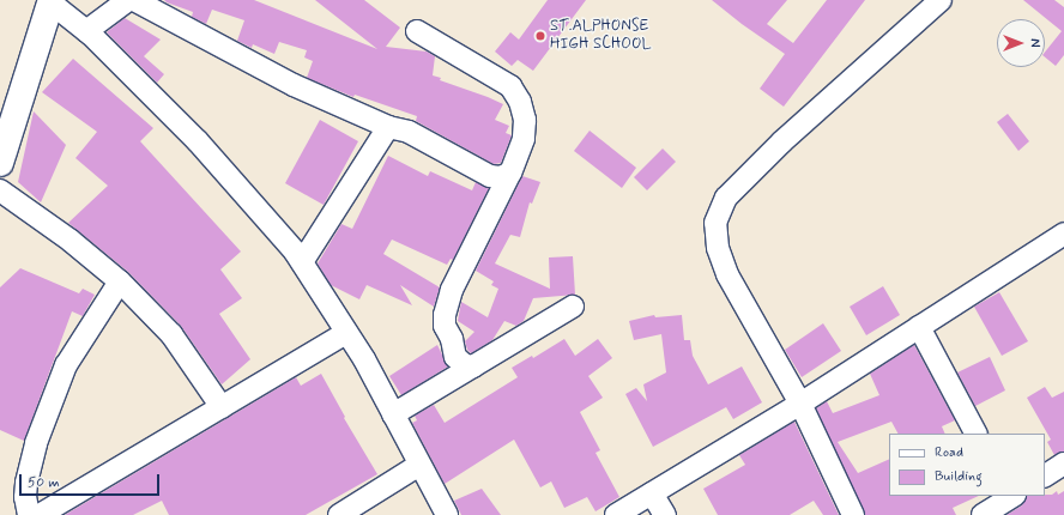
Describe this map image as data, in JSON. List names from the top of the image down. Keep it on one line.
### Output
{"places":["ST.ALPHONSE HIGH SCHOOL"],"legend":["Road","Building"],"scale_bar":"50 m","north":"right"}
